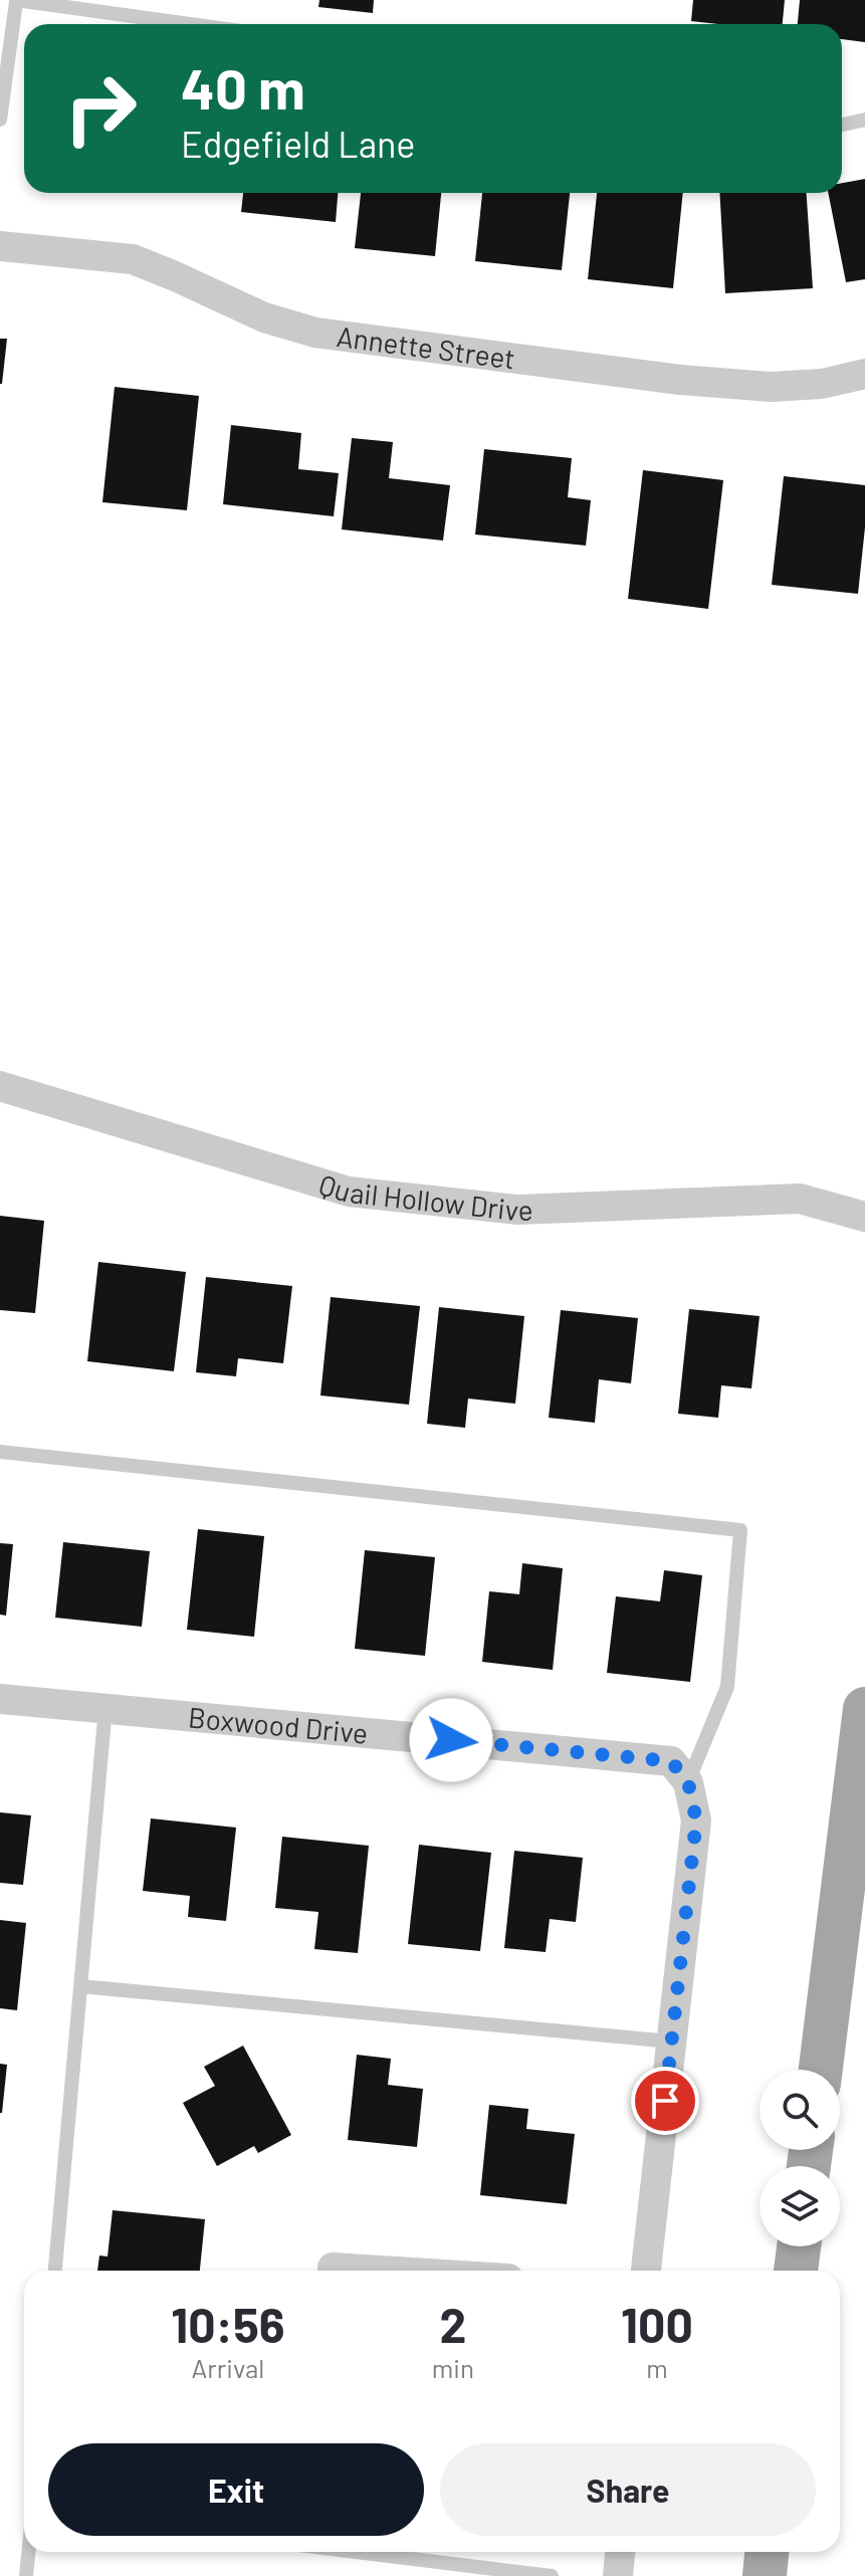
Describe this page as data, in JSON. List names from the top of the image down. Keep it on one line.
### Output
{"streets":{"street":["Annette Street","Quail Hollow Drive","Boxwood Drive"]},"page":{"turn":["40 m","Edgefield Lane"],"eta":["10:56","Arrival","2","min","100","m"],"buttons":["Exit","Share"]}}
